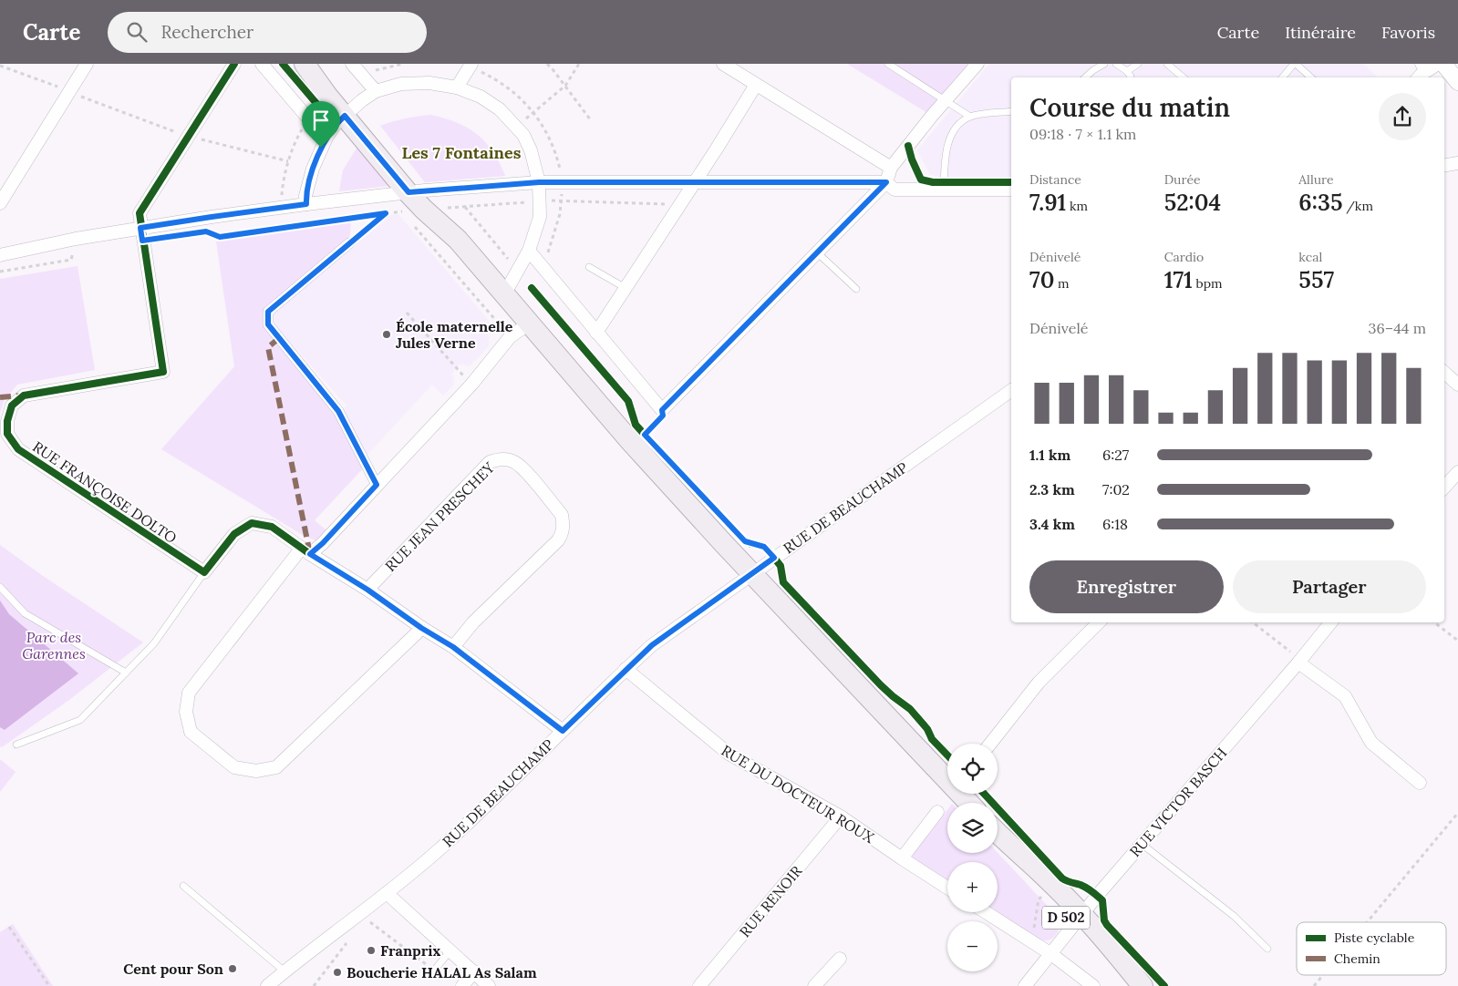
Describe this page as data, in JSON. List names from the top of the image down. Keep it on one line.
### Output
{"streets":{"main road":["D 502"],"street":["RUE FRANÇOISE DOLTO","RUE DE BEAUCHAMP","RUE JEAN PRESCHEY","RUE DU DOCTEUR ROUX","RUE VICTOR BASCH","RUE RENOIR"]},"crossings":[["RUE DE BEAUCHAMP","RUE DU DOCTEUR ROUX"],["RUE DU DOCTEUR ROUX","RUE RENOIR"],["RUE VICTOR BASCH","D 502"]],"districts":["Les 7 Fontaines"],"parks":["Parc des Garennes"],"places":["École maternelle Jules Verne","Franprix","Cent pour Son","Boucherie HALAL As Salam"],"legend":["Piste cyclable","Chemin"],"page":{"header":"Carte","search":"Rechercher","nav":["Carte","Itinéraire","Favoris"],"heading":["Course du matin","09:18 · 7 × 1.1 km"],"stats":[["Distance","7.91 km"],["Durée","52:04"],["Allure","6:35 /km"],["Dénivelé","70 m"],["Cardio","171 bpm"],["kcal","557"]],"chart":["Dénivelé","36–44 m"],"list":[{"name":"1.1 km","note":"6:27"},{"name":"2.3 km","note":"7:02"},{"name":"3.4 km","note":"6:18"}],"buttons":["Enregistrer","Partager"],"map_buttons":["+","−"]}}
